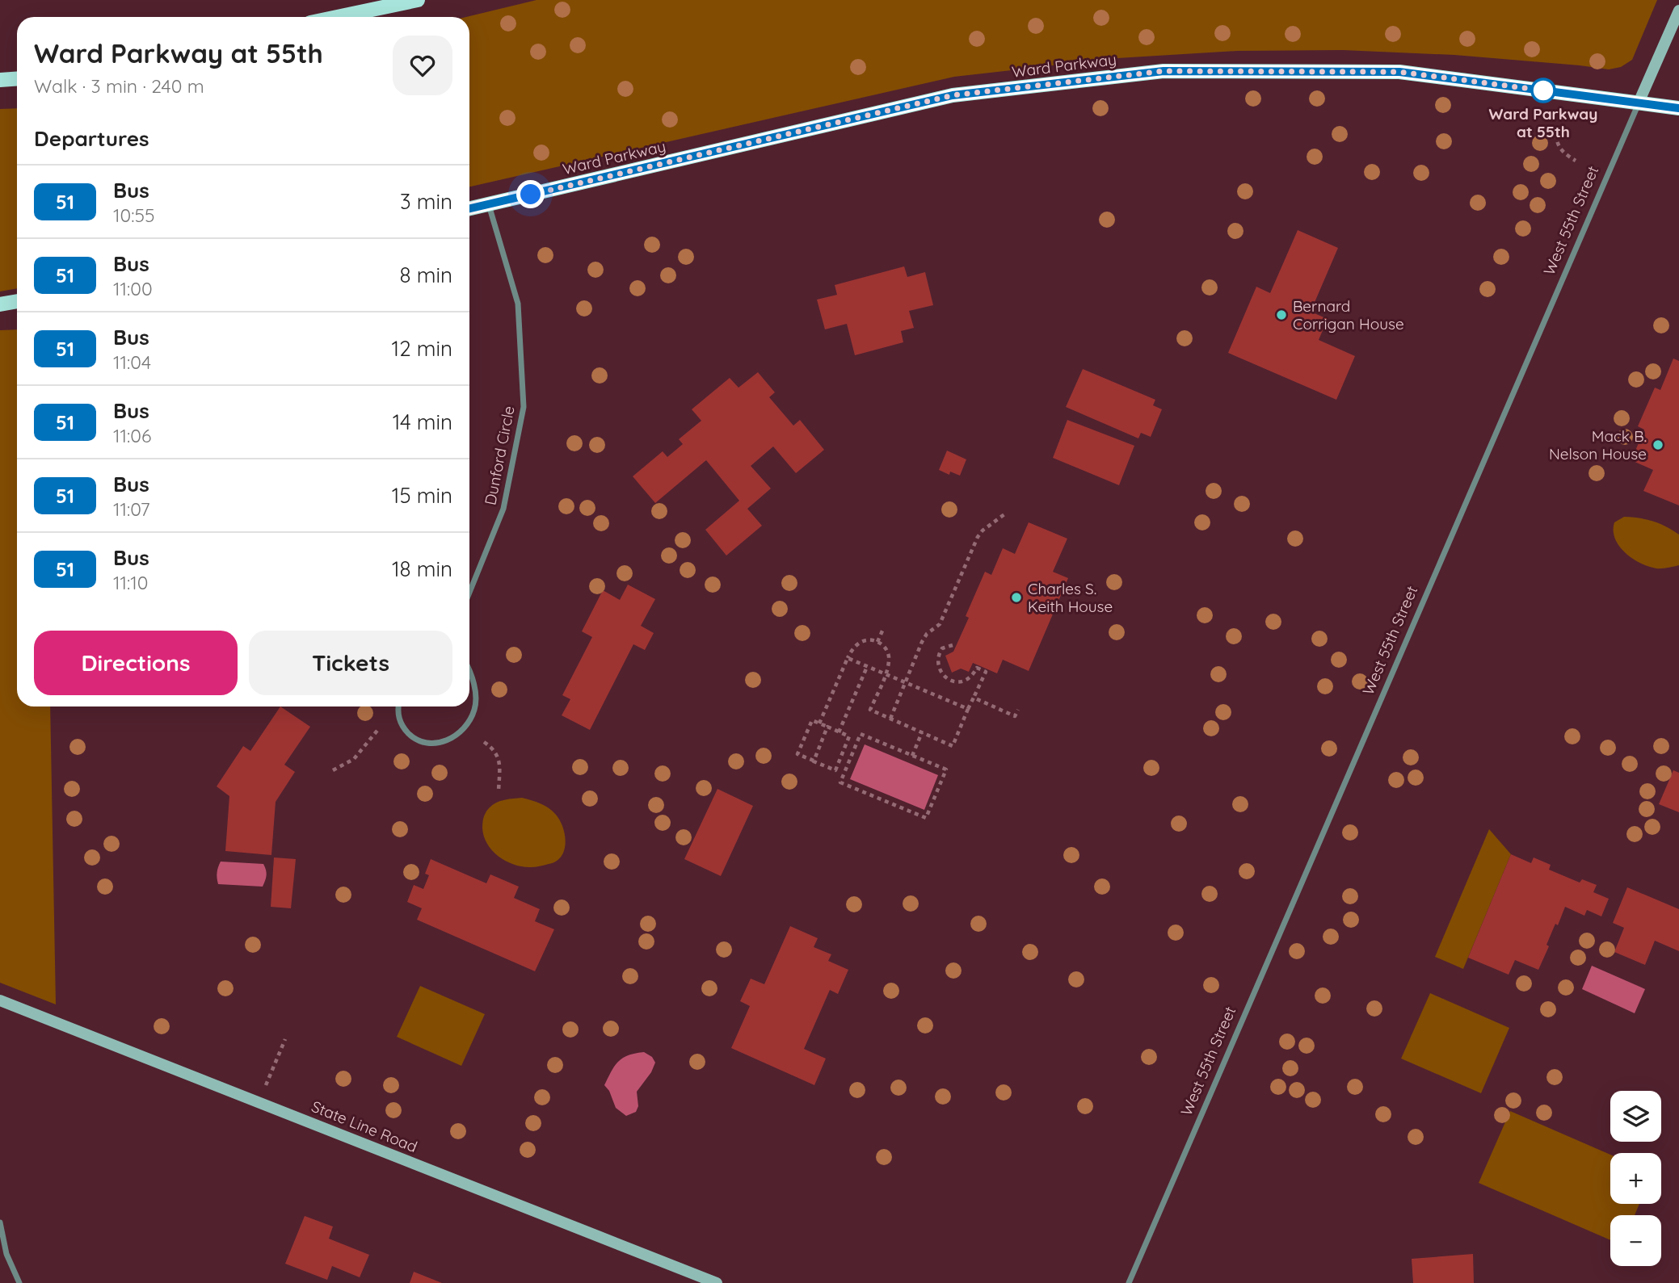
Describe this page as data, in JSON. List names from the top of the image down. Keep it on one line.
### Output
{"streets":{"main road":["Ward Parkway","West 55th Street","State Line Road"],"street":["Dunford Circle"]},"crossings":[["Ward Parkway","West 55th Street"],["Ward Parkway","Dunford Circle"]],"places":["Ward Parkway at 55th","Bernard Corrigan House","Mack B. Nelson House","Charles S. Keith House"],"lines":["bus line 51"],"page":{"heading":[["Ward Parkway at 55th","Walk · 3 min · 240 m"],"Departures"],"list":[{"mark":"51","name":"Bus","note":"10:55","value":"3 min"},{"mark":"51","name":"Bus","note":"11:00","value":"8 min"},{"mark":"51","name":"Bus","note":"11:04","value":"12 min"},{"mark":"51","name":"Bus","note":"11:06","value":"14 min"},{"mark":"51","name":"Bus","note":"11:07","value":"15 min"},{"mark":"51","name":"Bus","note":"11:10","value":"18 min"}],"buttons":["Directions","Tickets"],"map_buttons":["+","−"]}}
